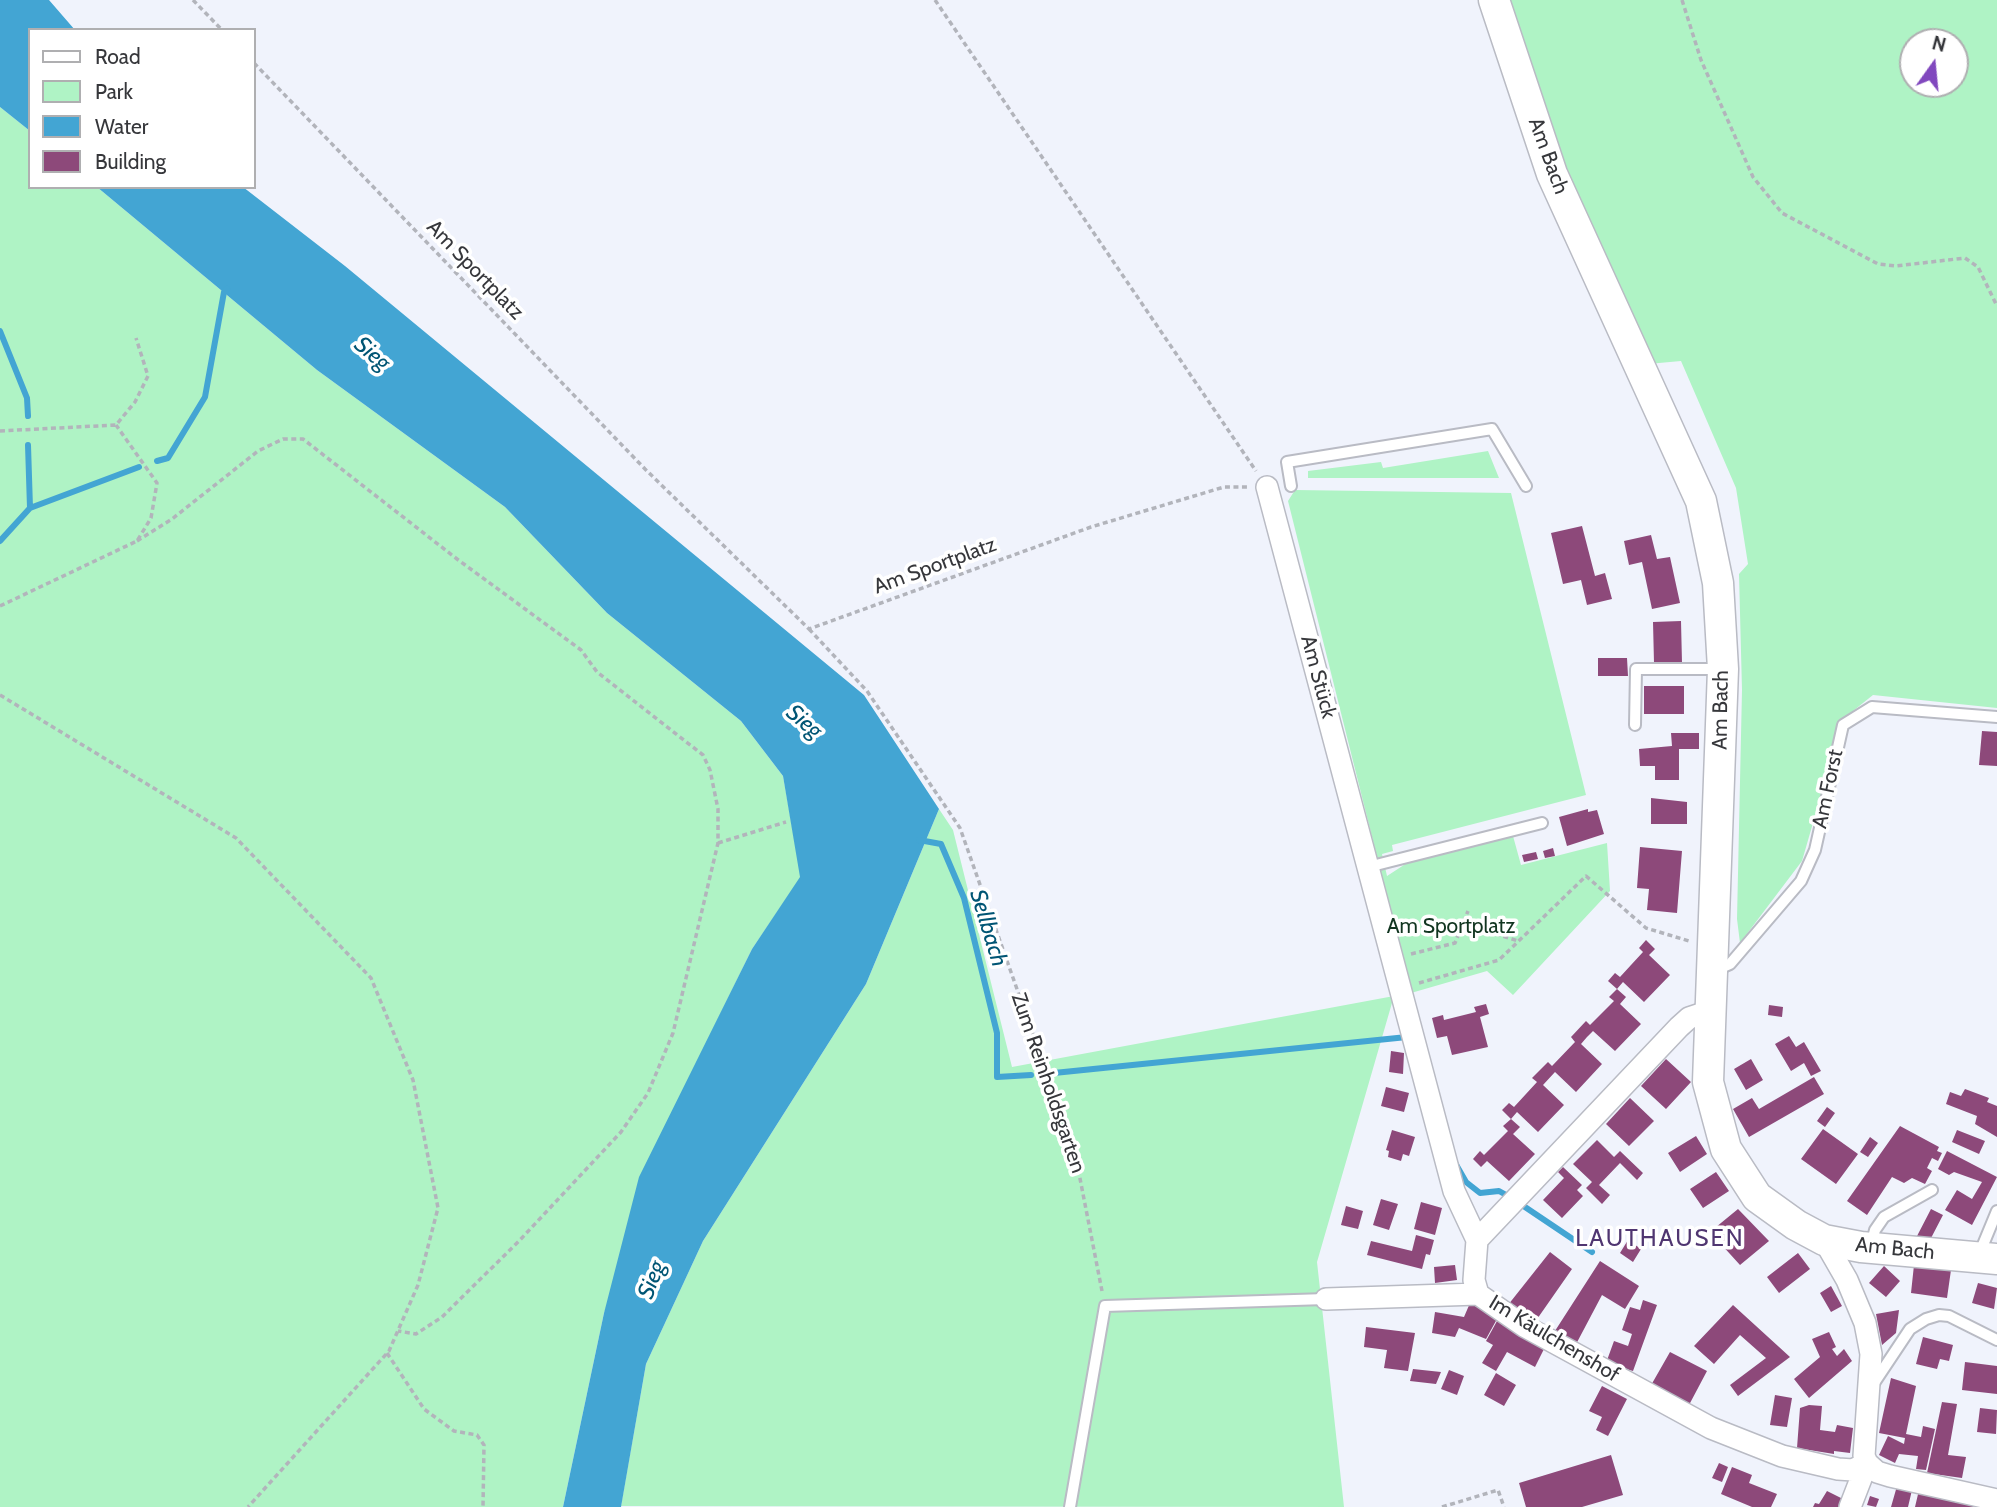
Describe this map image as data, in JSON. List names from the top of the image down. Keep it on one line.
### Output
{"streets":{"street":["Am Bach","Am Stück","Im Käulchenshof"],"lane":["Am Forst"],"path":["Am Sportplatz","Zum Reinholdsgarten"]},"crossings":[["Am Bach","Am Forst"],["Am Sportplatz","Am Stück"],["Am Sportplatz","Zum Reinholdsgarten"],["Am Stück","Im Käulchenshof"]],"districts":["LAUTHAUSEN"],"water":["Sieg","Sellbach"],"parks":["Am Sportplatz"],"legend":["Road","Park","Water","Building"],"north":"top"}
